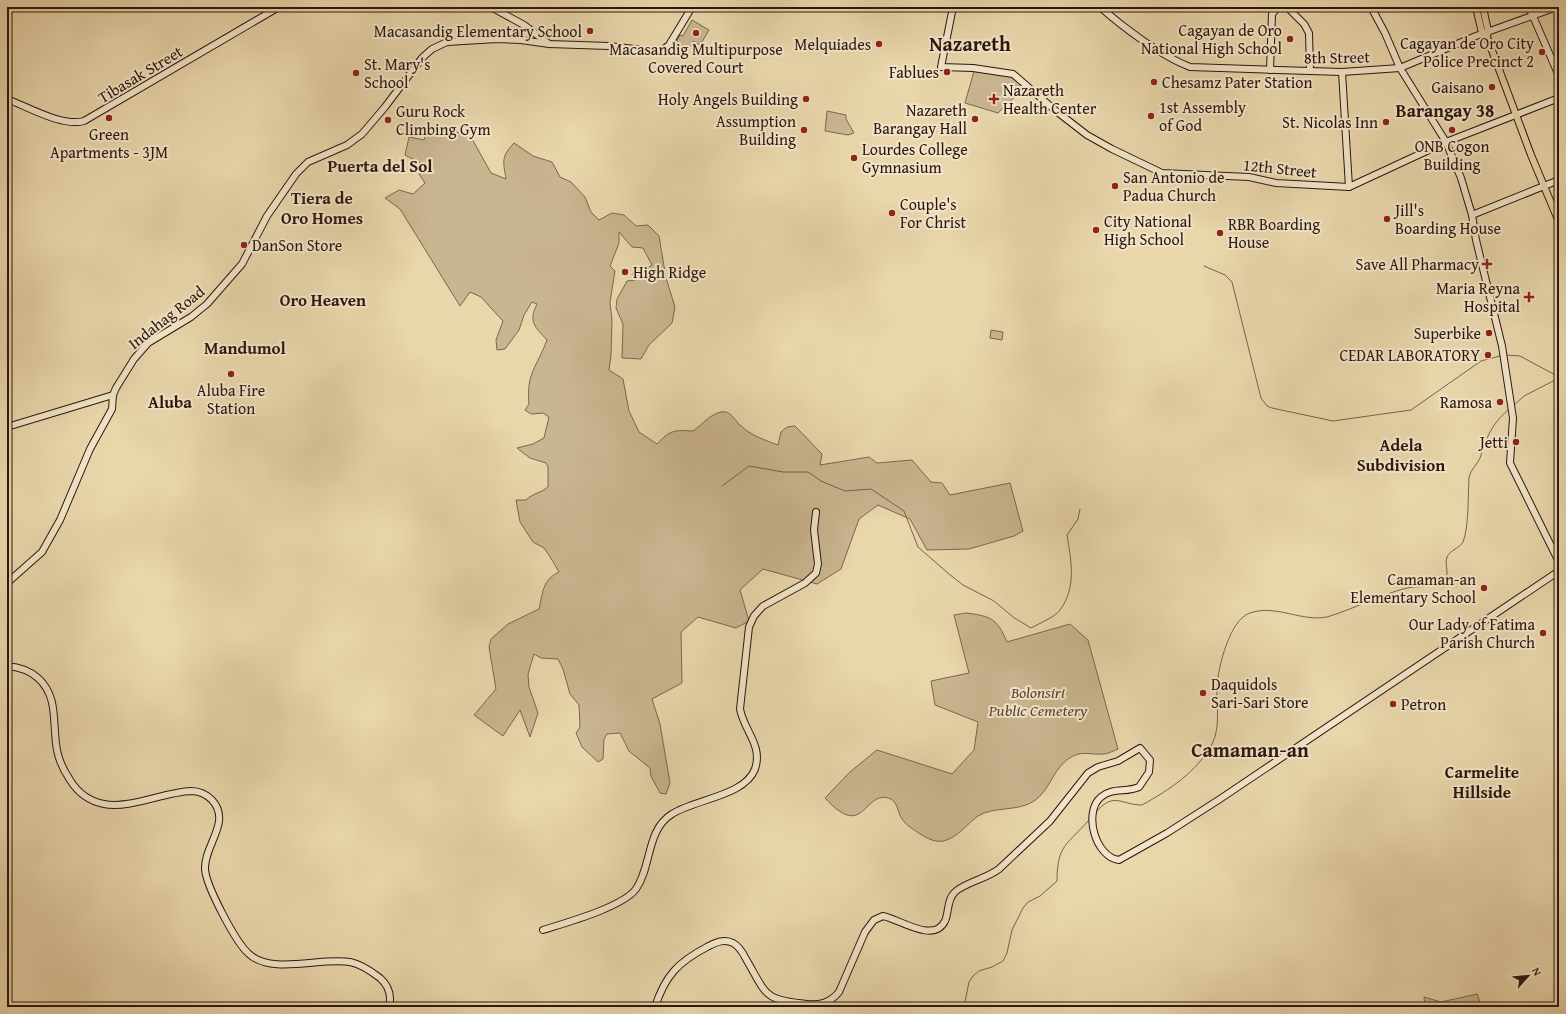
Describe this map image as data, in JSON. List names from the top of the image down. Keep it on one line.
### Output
{"streets":{"street":["8th Street","Tibasak Street","12th Street","Indahag Road"]},"districts":["Nazareth","Barangay 38","Puerta del Sol","Tiera de Oro Homes","Oro Heaven","Mandumol","Aluba","Adela Subdivision","Camaman-an","Carmelite Hillside"],"parks":["Bolonsiri Public Cemetery"],"places":{"other":["Macasandig Elementary School","Macasandig Multipurpose Covered Court","Cagayan de Oro National High School","Melquiades","Cagayan de Oro City Police Precinct 2","Fablues","St. Mary's School","Chesamz Pater Station","Gaisano","Holy Angels Building","1st Assembly of God","Green Apartments - 3JM","Nazareth Barangay Hall","Guru Rock Climbing Gym","St. Nicolas Inn","Assumption Building","ONB Cogon Building","Lourdes College Gymnasium","San Antonio de Padua Church","Couple's For Christ","Jill's Boarding House","City National High School","RBR Boarding House","DanSon Store","High Ridge","Superbike","CEDAR LABORATORY","Aluba Fire Station","Ramosa","Jetti","Camaman-an Elementary School","Our Lady of Fatima Parish Church","Daquidols Sari-Sari Store","Petron"],"health":["Nazareth Health Center","Save All Pharmacy","Maria Reyna Hospital"]},"north":"top right"}
